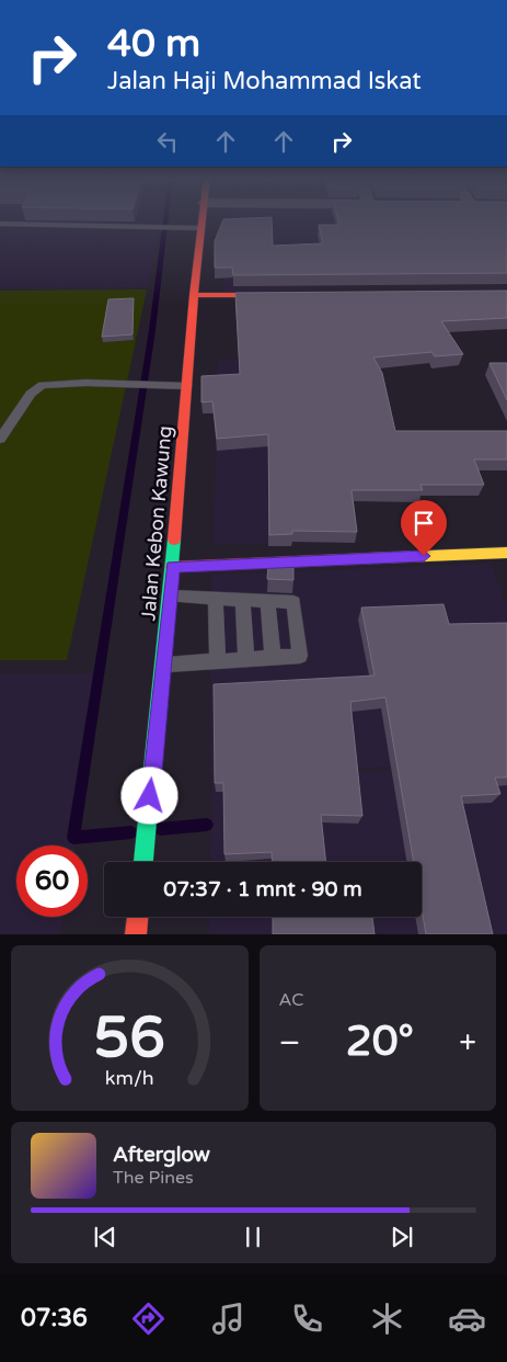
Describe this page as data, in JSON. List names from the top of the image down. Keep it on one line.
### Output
{"streets":{"main road":["Jalan Kebon Kawung"]},"page":{"turn":["40 m","Jalan Haji Mohammad Iskat"],"limit":"60","trip":"07:37 · 1 mnt · 90 m","tile":"AC","heat":["−","20°","+"],"song":["Afterglow","The Pines"],"tabs":"07:36","gauge":["56","km/h"]}}
